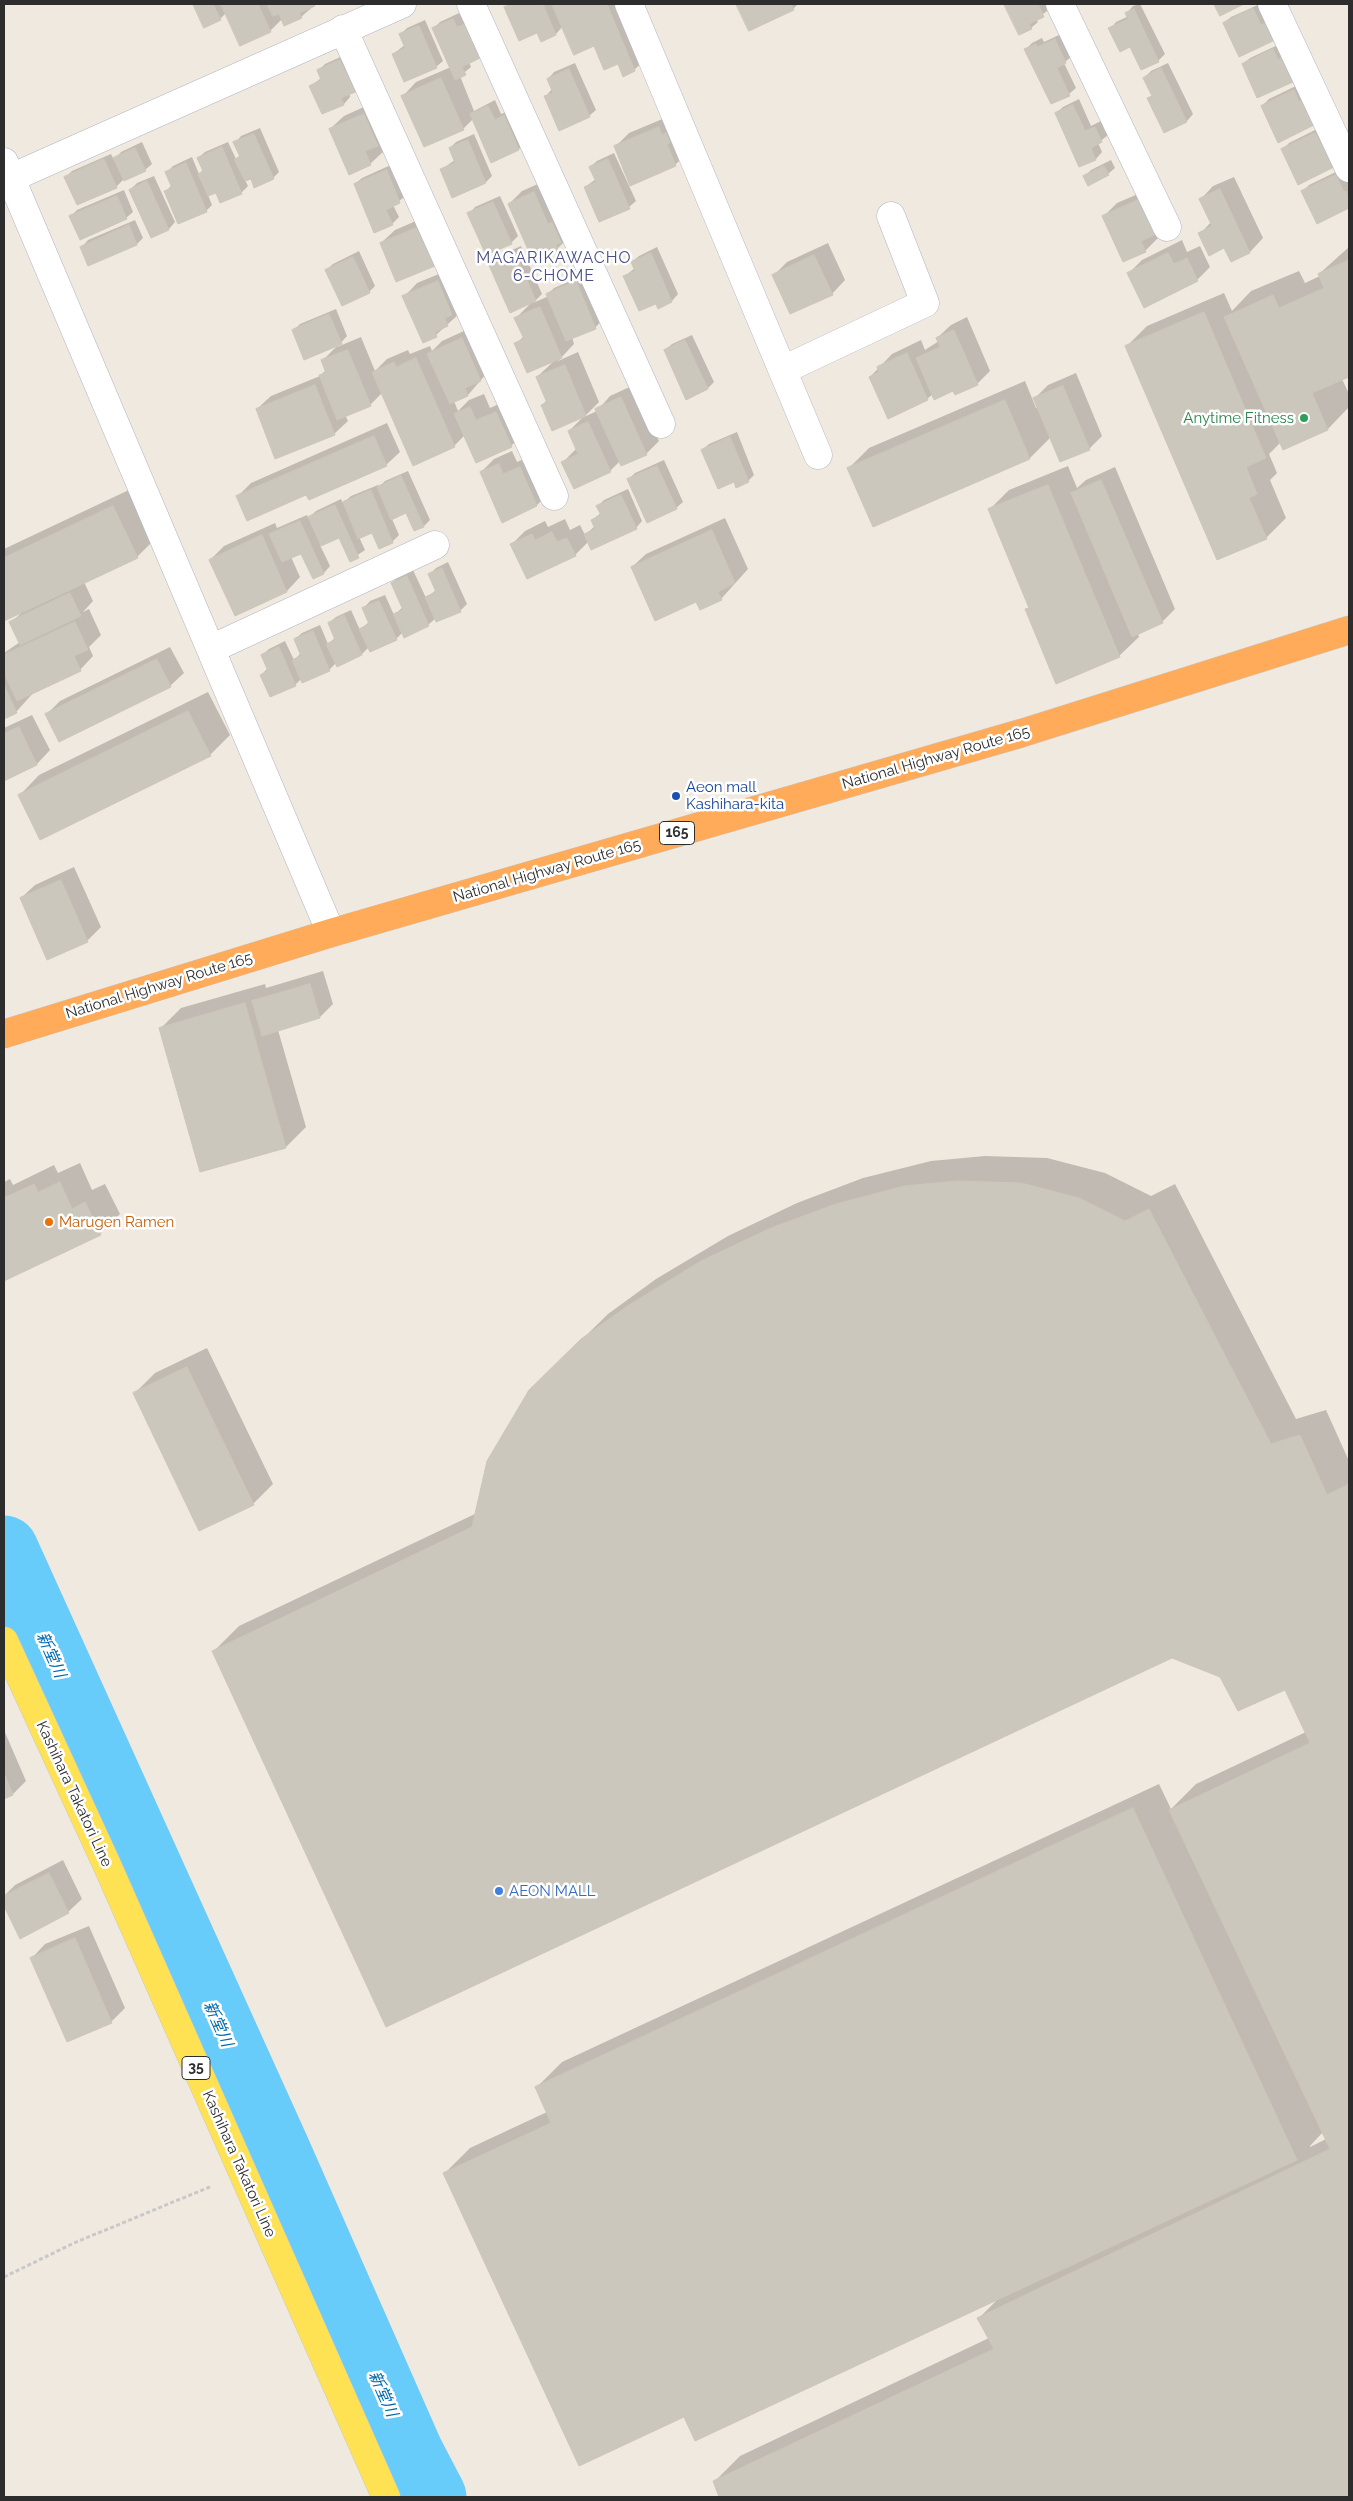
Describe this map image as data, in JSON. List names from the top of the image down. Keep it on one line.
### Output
{"streets":{"highway":["National Highway Route 165","165"],"main road":["Kashihara Takatori Line","35"]},"districts":["MAGARIKAWACHO 6-CHOME"],"water":["新堂川"],"places":["Anytime Fitness","Aeon mall Kashihara-kita","Marugen Ramen","AEON MALL"]}
